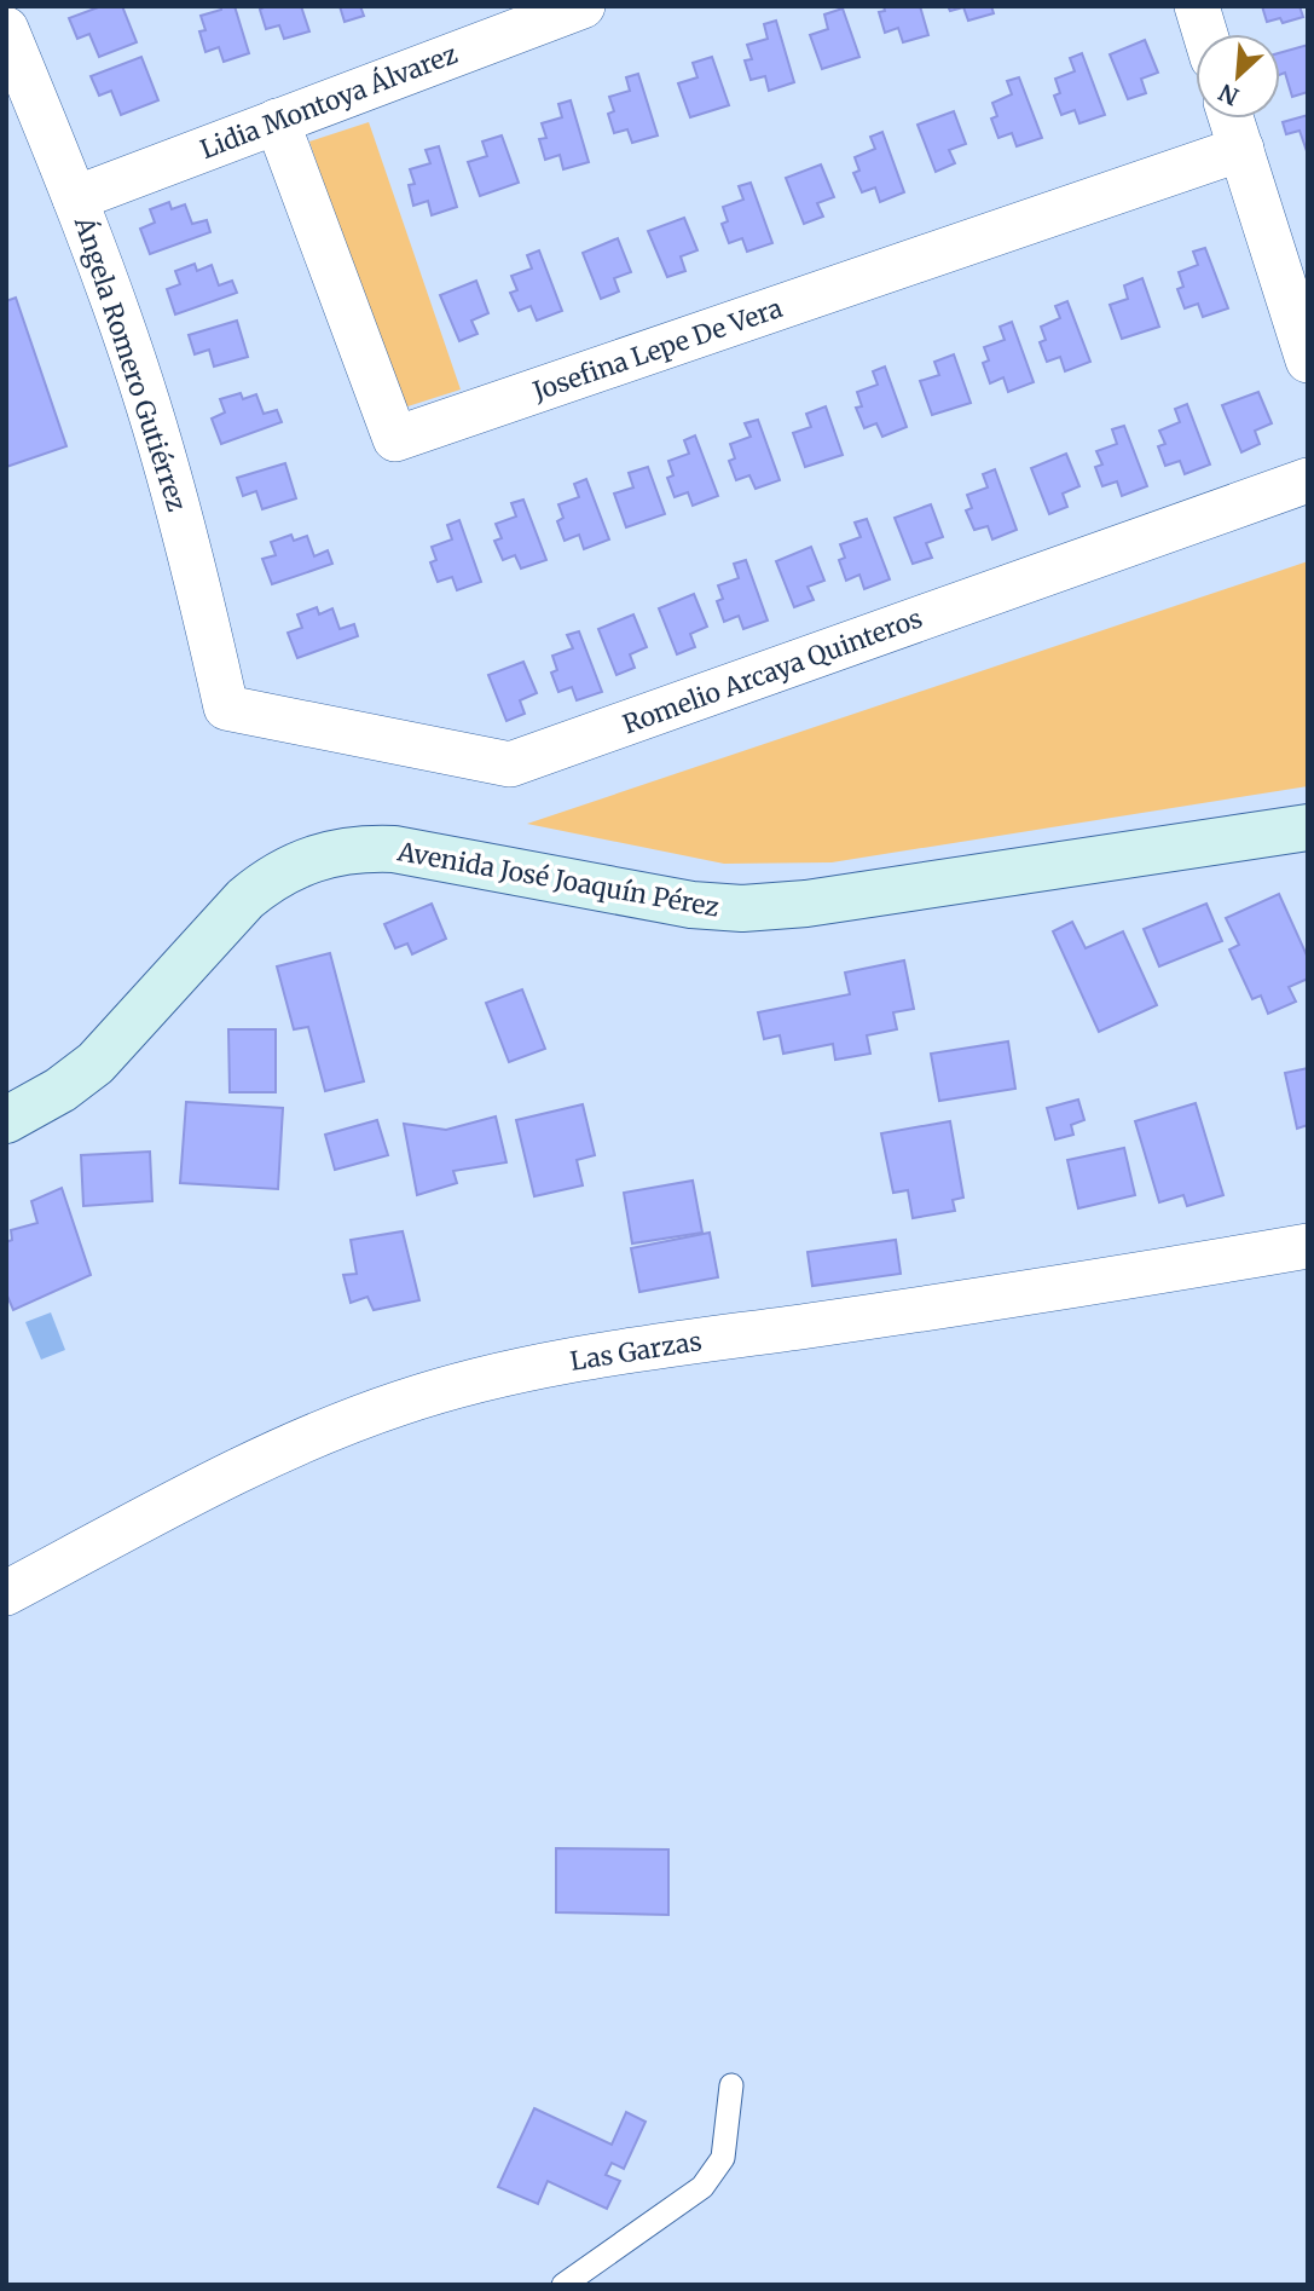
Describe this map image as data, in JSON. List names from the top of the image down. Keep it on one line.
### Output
{"streets":{"main road":["Avenida José Joaquín Pérez"],"street":["Lidia Montoya Álvarez","Josefina Lepe De Vera","Ángela Romero Gutiérrez","Romelio Arcaya Quinteros","Las Garzas"]},"crossings":[["Lidia Montoya Álvarez","Josefina Lepe De Vera"],["Lidia Montoya Álvarez","Ángela Romero Gutiérrez"],["Ángela Romero Gutiérrez","Romelio Arcaya Quinteros"]],"north":"bottom left"}
